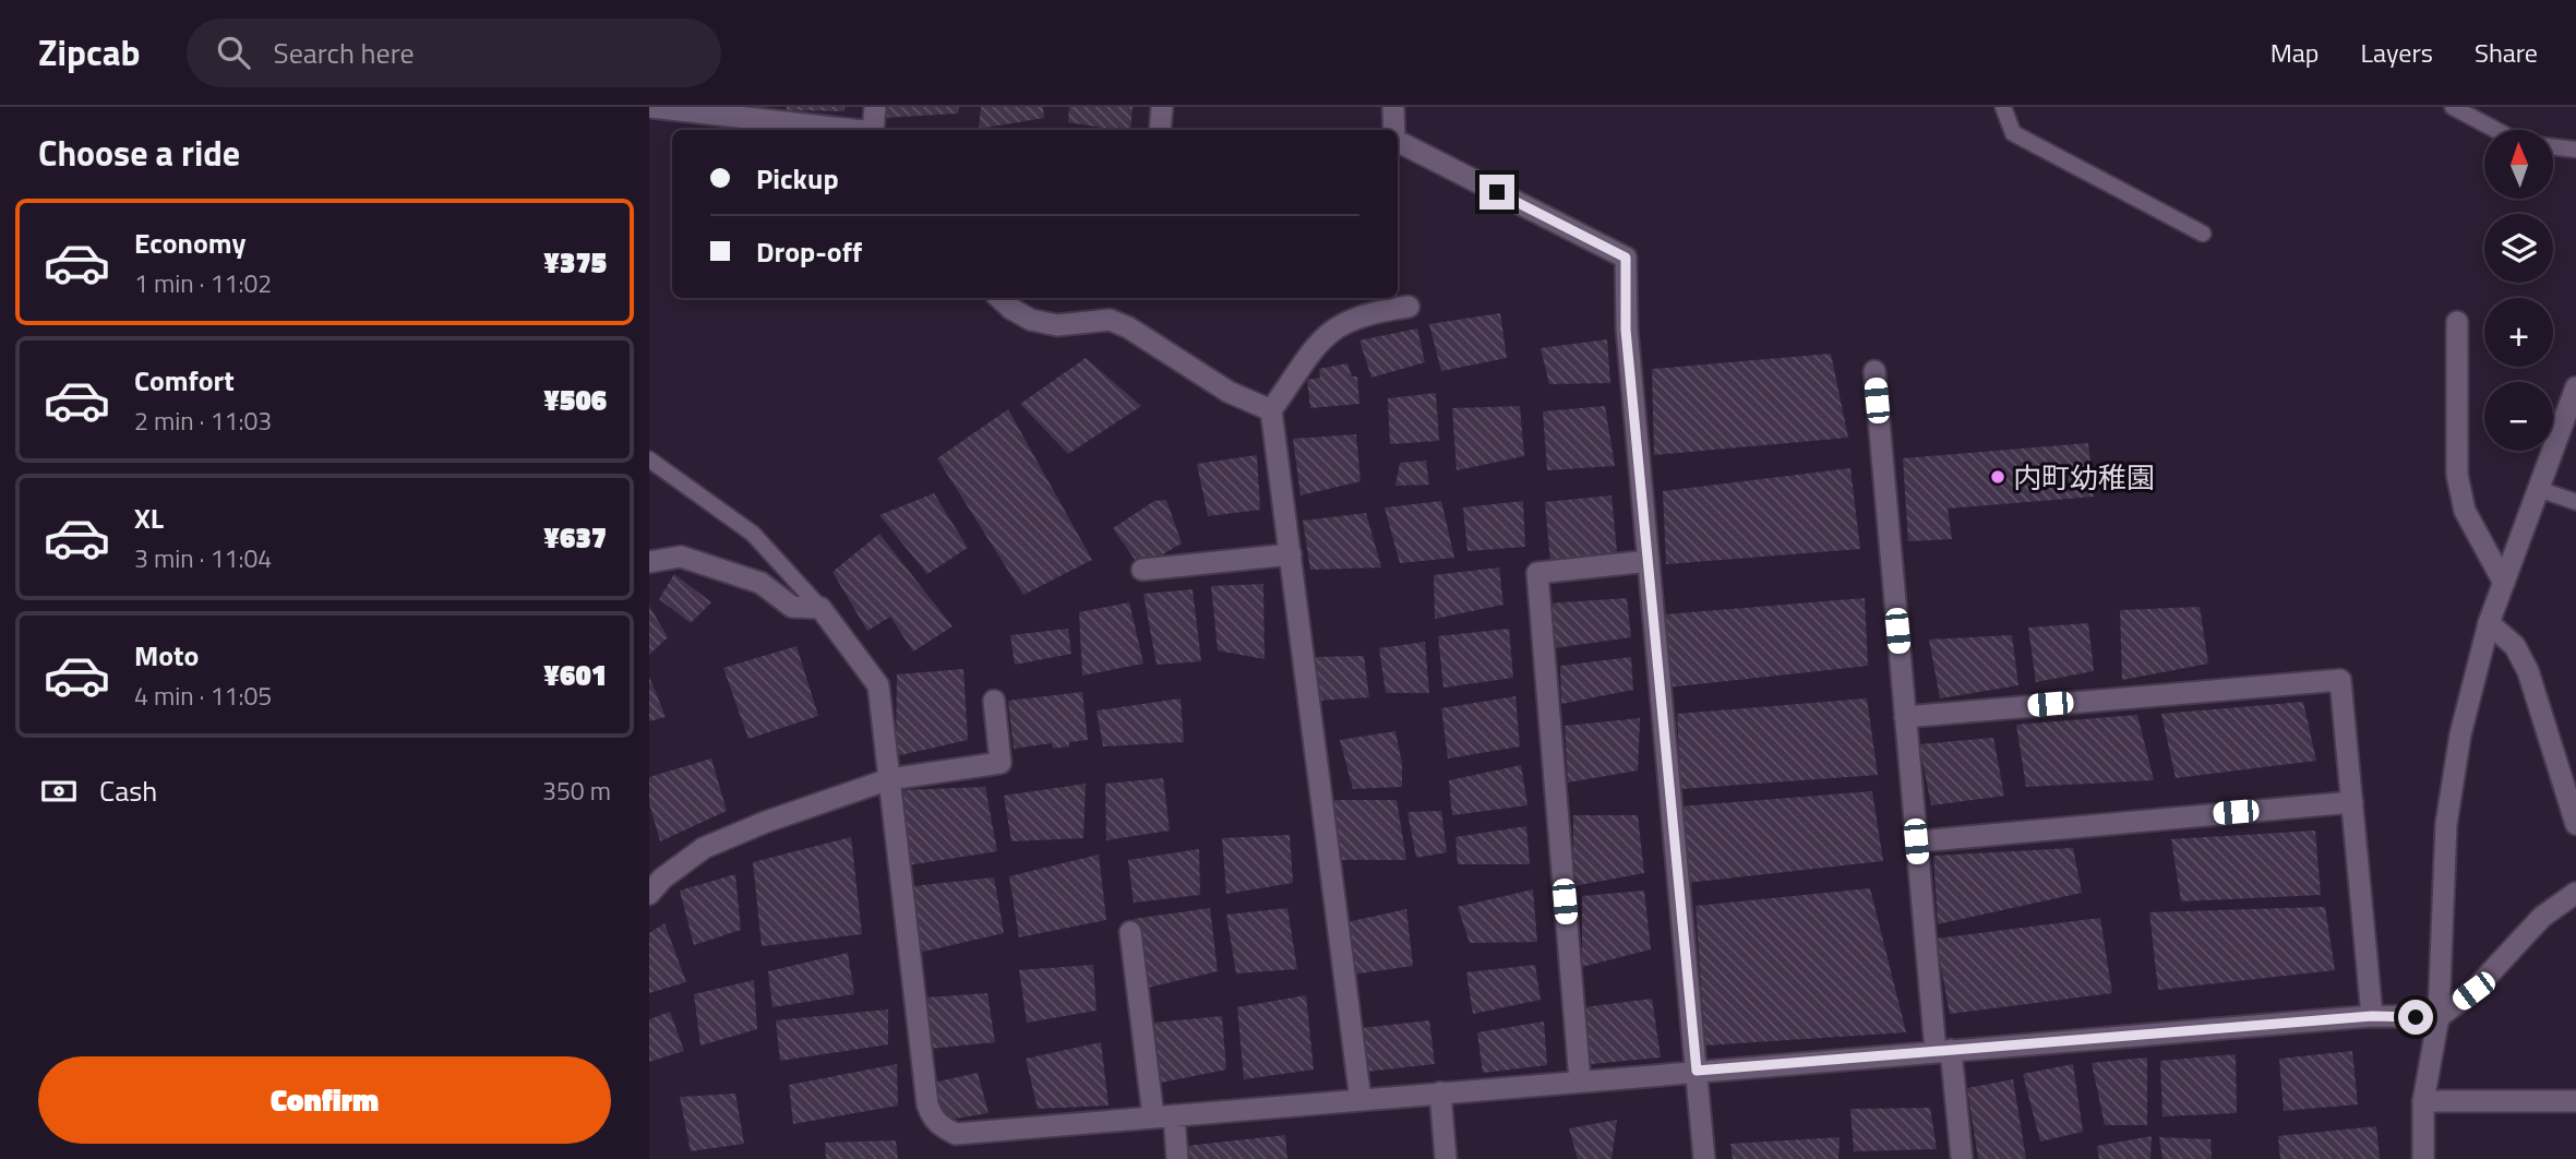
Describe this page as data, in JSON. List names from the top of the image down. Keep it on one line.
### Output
{"places":["内町幼稚園"],"north":"top","page":{"header":"Zipcab","search":"Search here","nav":["Map","Layers","Share"],"heading":"Choose a ride","map_buttons":["+","−"],"banner":["Pickup","Drop-off"],"list":[{"name":"Economy","note":"1 min · 11:02","value":"¥375"},{"name":"Comfort","note":"2 min · 11:03","value":"¥506"},{"name":"XL","note":"3 min · 11:04","value":"¥637"},{"name":"Moto","note":"4 min · 11:05","value":"¥601"}],"pay":["Cash","350 m"],"buttons":"Confirm"}}
